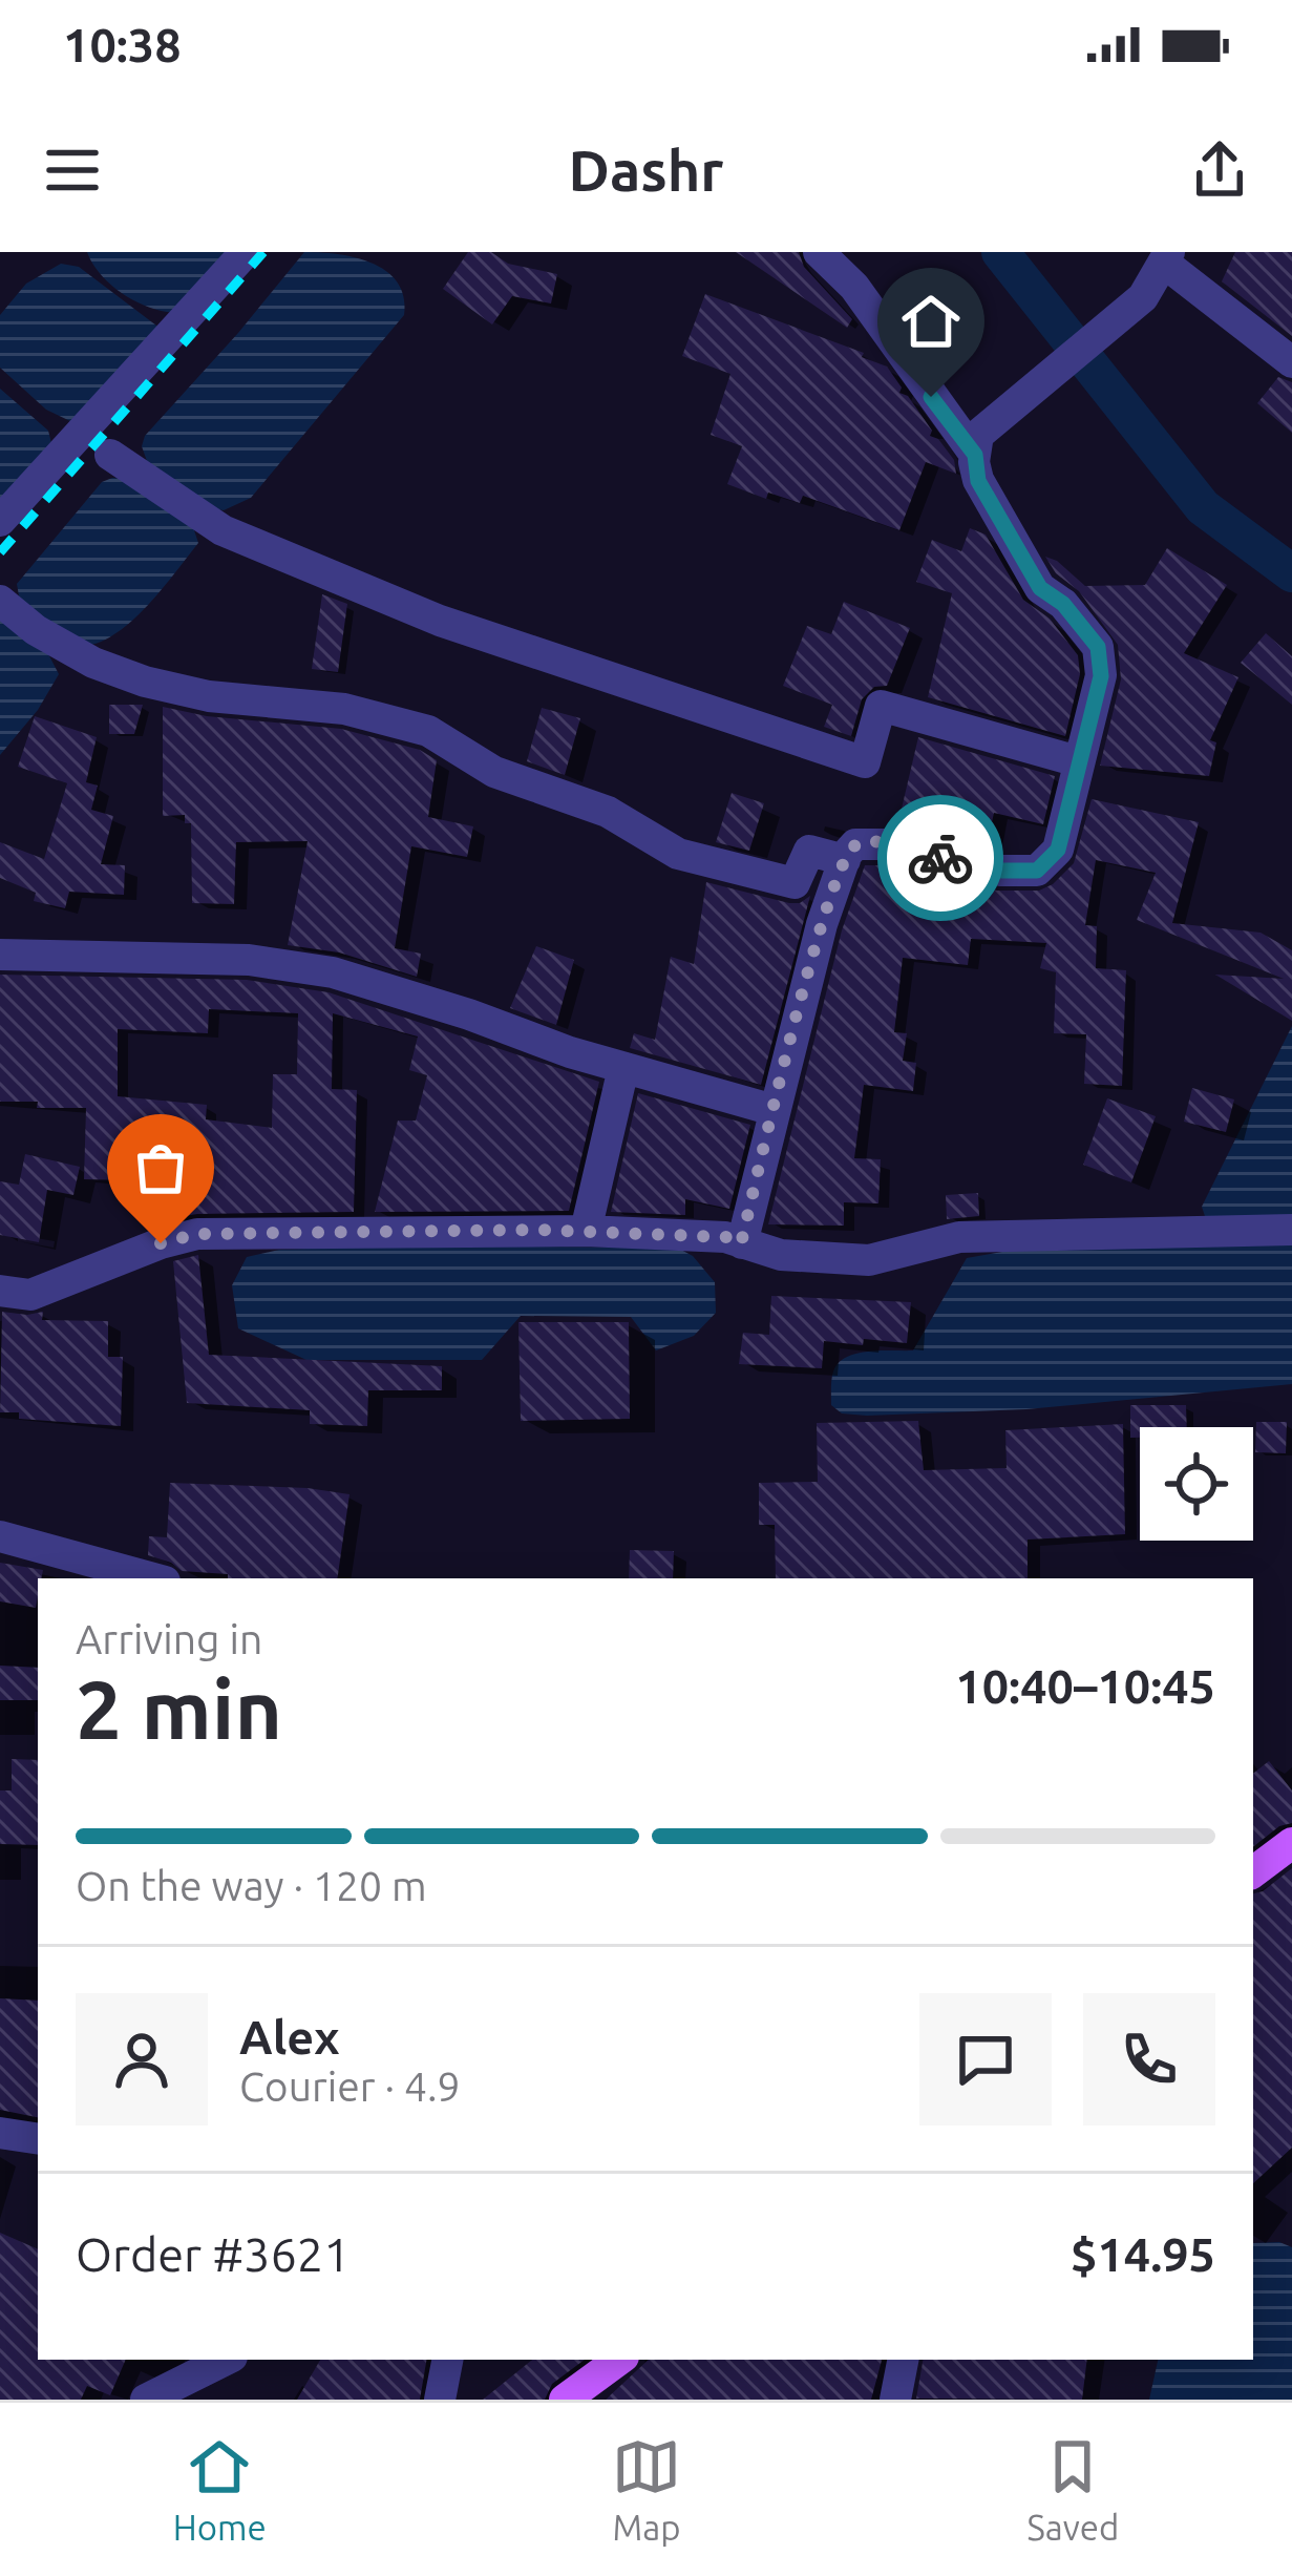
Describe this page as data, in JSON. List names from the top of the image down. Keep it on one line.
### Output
{"page":{"status":"10:38","header":"Dashr","heading":["2 min","Arriving in","10:40–10:45"],"panel":["Alex","Courier · 4.9","Order #3621","$14.95"],"bar":"On the way · 120 m","tabs":["Home","Map","Saved"]}}
